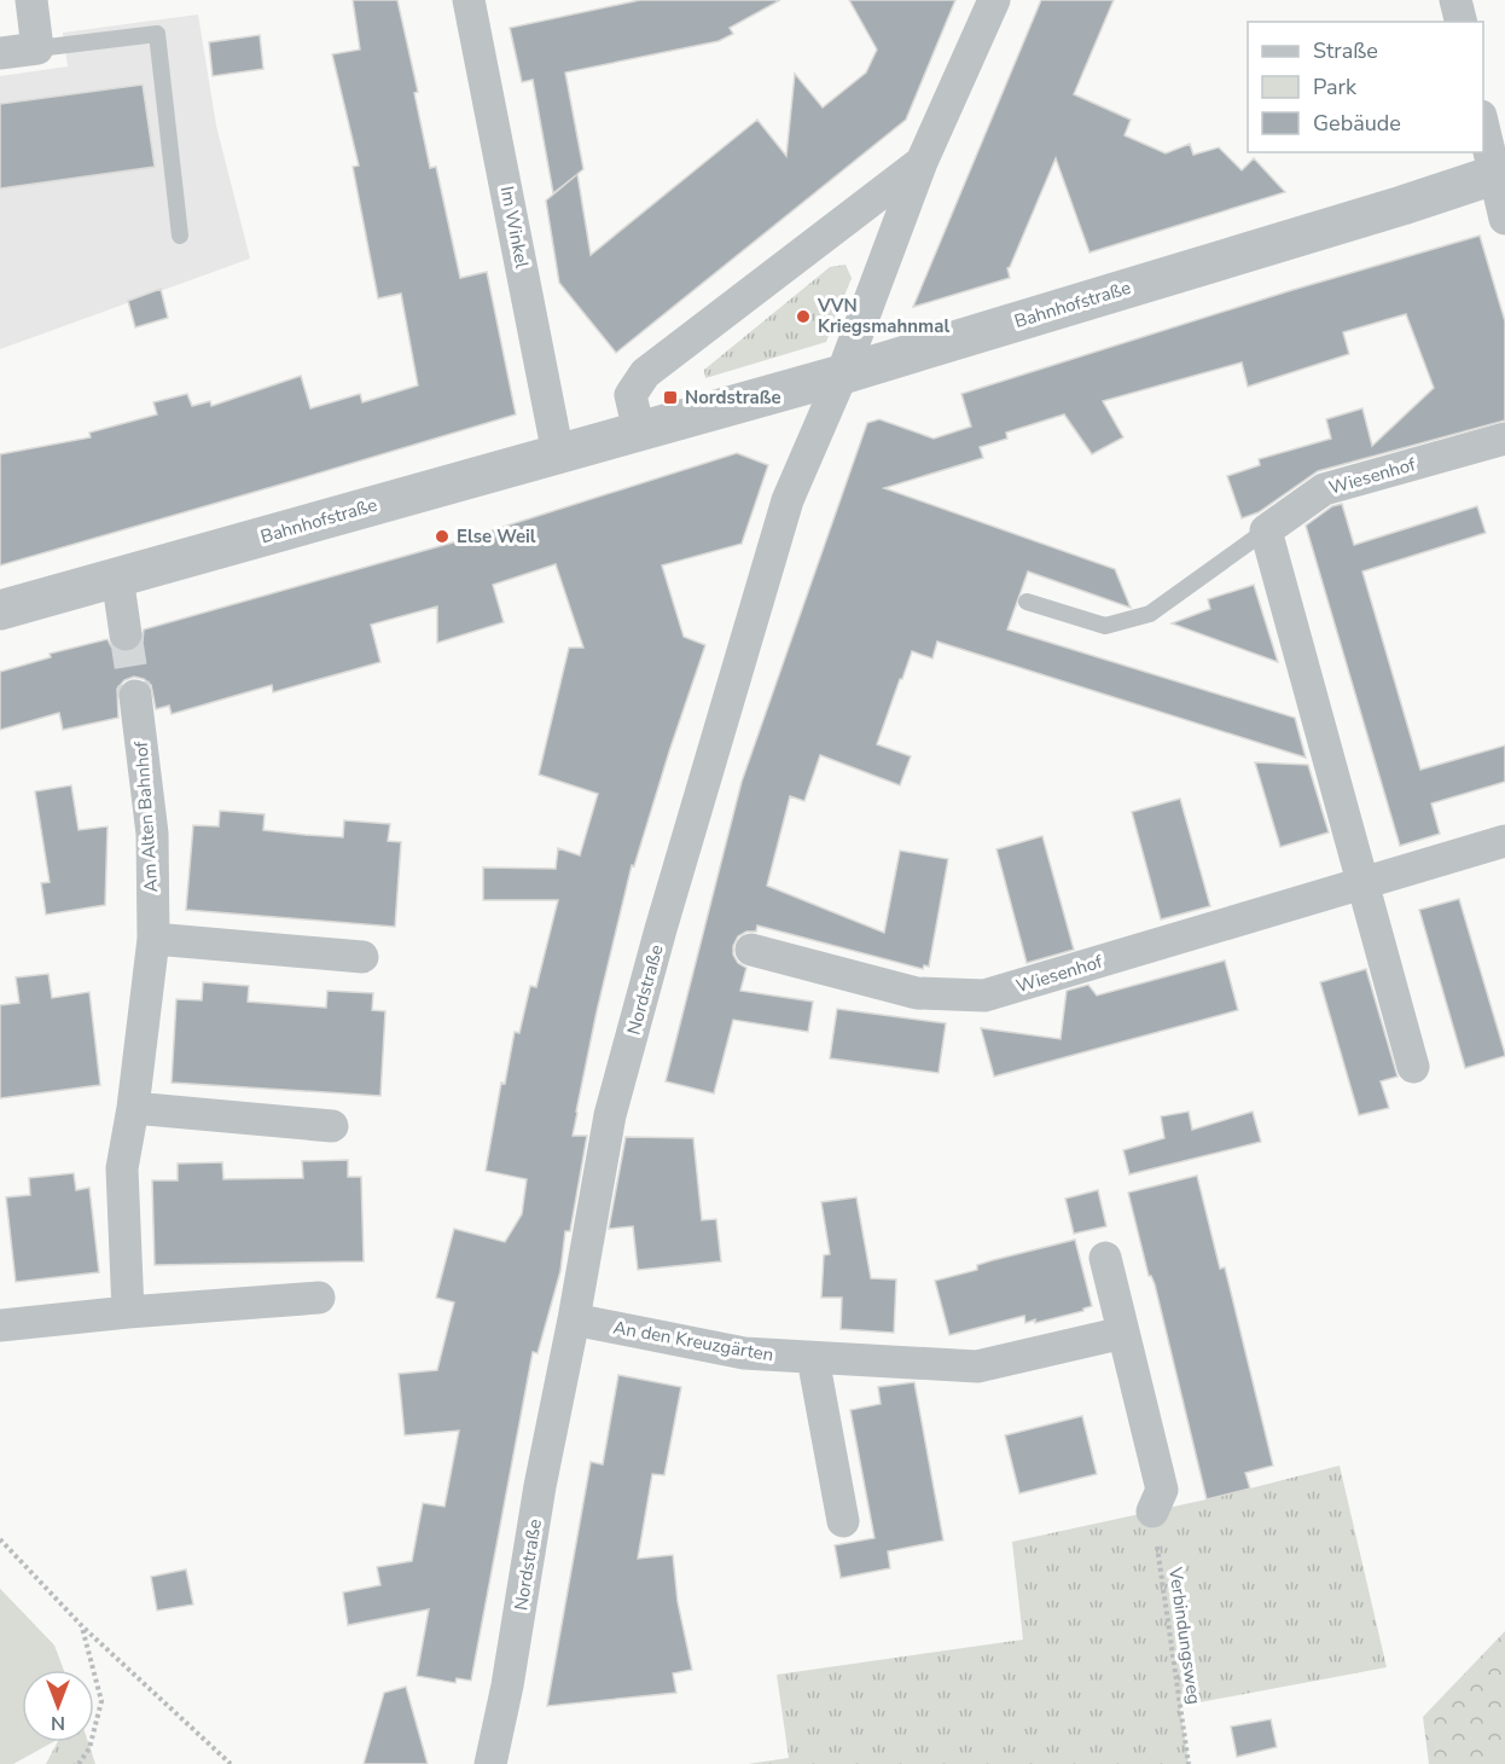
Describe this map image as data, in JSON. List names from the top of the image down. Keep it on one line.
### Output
{"streets":{"street":["Im Winkel","Bahnhofstraße","Wiesenhof","Am Alten Bahnhof","Nordstraße","An den Kreuzgärten"],"path":["Verbindungsweg"]},"crossings":[["Im Winkel","Bahnhofstraße"],["Bahnhofstraße","Nordstraße"],["Nordstraße","An den Kreuzgärten"]],"places":{"other":["VVN Kriegsmahnmal","Else Weil"],"transit":["Nordstraße"]},"legend":["Straße","Park","Gebäude"],"north":"bottom"}
